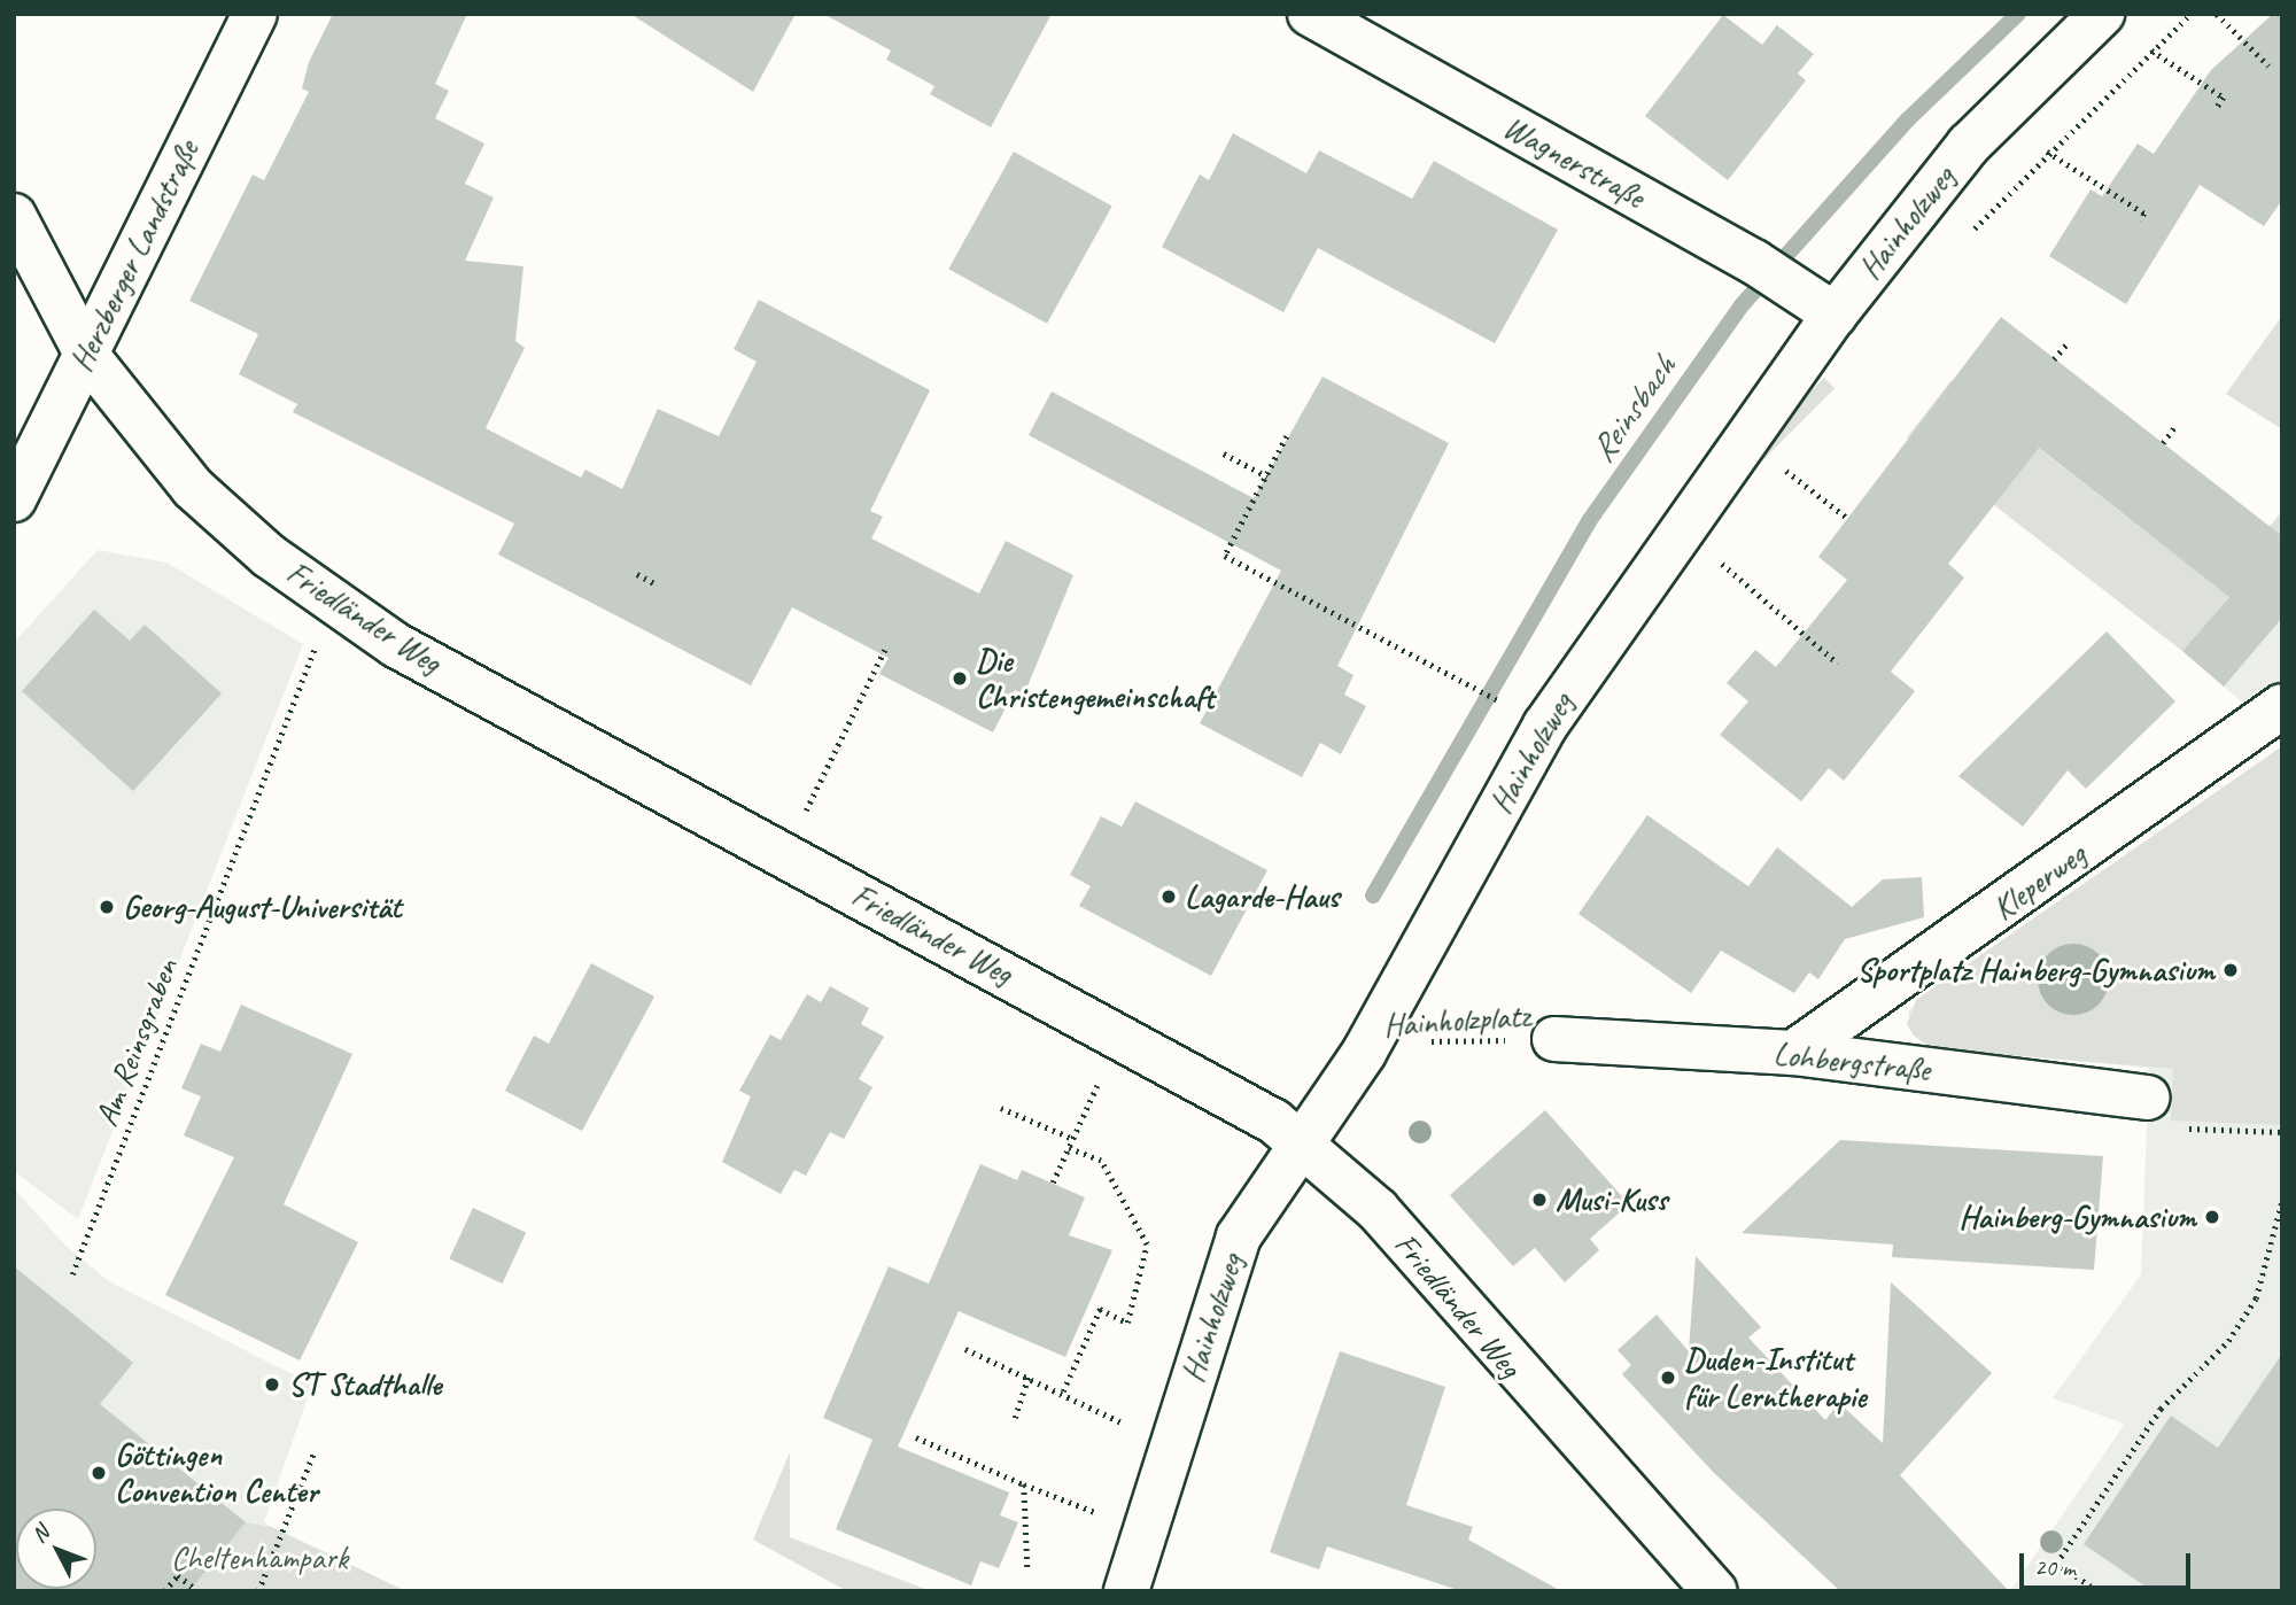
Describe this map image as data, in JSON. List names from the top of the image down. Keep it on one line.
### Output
{"streets":{"street":["Wagnerstraße","Hainholzweg","Herzberger Landstraße","Friedländer Weg","Kleperweg","Lohbergstraße"],"path":["Hainholzplatz","Am Reinsgraben"]},"crossings":[["Wagnerstraße","Hainholzweg"],["Hainholzweg","Friedländer Weg"],["Hainholzweg","Hainholzplatz"],["Herzberger Landstraße","Friedländer Weg"],["Friedländer Weg","Am Reinsgraben"],["Kleperweg","Lohbergstraße"],["Hainholzplatz","Lohbergstraße"]],"water":["Reinsbach"],"parks":["Cheltenhampark"],"places":["Die Christengemeinschaft","Lagarde-Haus","Georg-August-Universität","Sportplatz Hainberg-Gymnasium","Musi-Kuss","Hainberg-Gymnasium","Duden-Institut für Lerntherapie","ST Stadthalle","Göttingen Convention Center"],"scale_bar":"20 m","north":"top left"}
